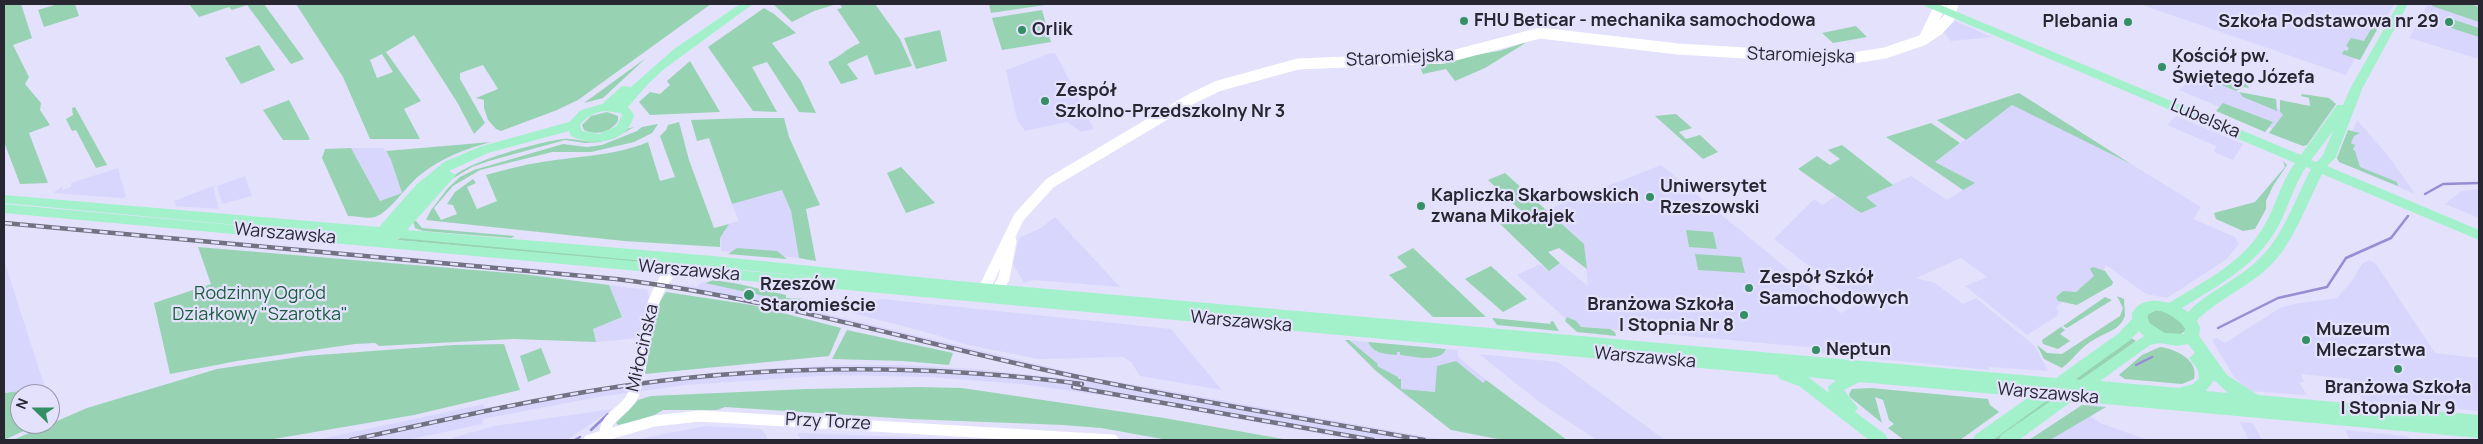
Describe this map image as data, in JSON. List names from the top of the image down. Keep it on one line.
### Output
{"streets":{"main road":["Lubelska","Warszawska"],"street":["Staromiejska","Miłocińska","Przy Torze"]},"crossings":[["Staromiejska","Lubelska"],["Staromiejska","Warszawska"],["Warszawska","Miłocińska"],["Miłocińska","Przy Torze"]],"parks":["Rodzinny Ogród Działkowy \"Szarotka\""],"places":["FHU Beticar - mechanika samochodowa","Plebania","Szkoła Podstawowa nr 29","Orlik","Kościół pw. Świętego Józefa","Zespół Szkolno-Przedszkolny Nr 3","Uniwersytet Rzeszowski","Kapliczka Skarbowskich zwana Mikołajek","Zespół Szkół Samochodowych","Rzeszów Staromieście","Branżowa Szkoła I Stopnia Nr 8","Muzeum Mleczarstwa","Neptun","Branżowa Szkoła I Stopnia Nr 9"],"north":"left"}
